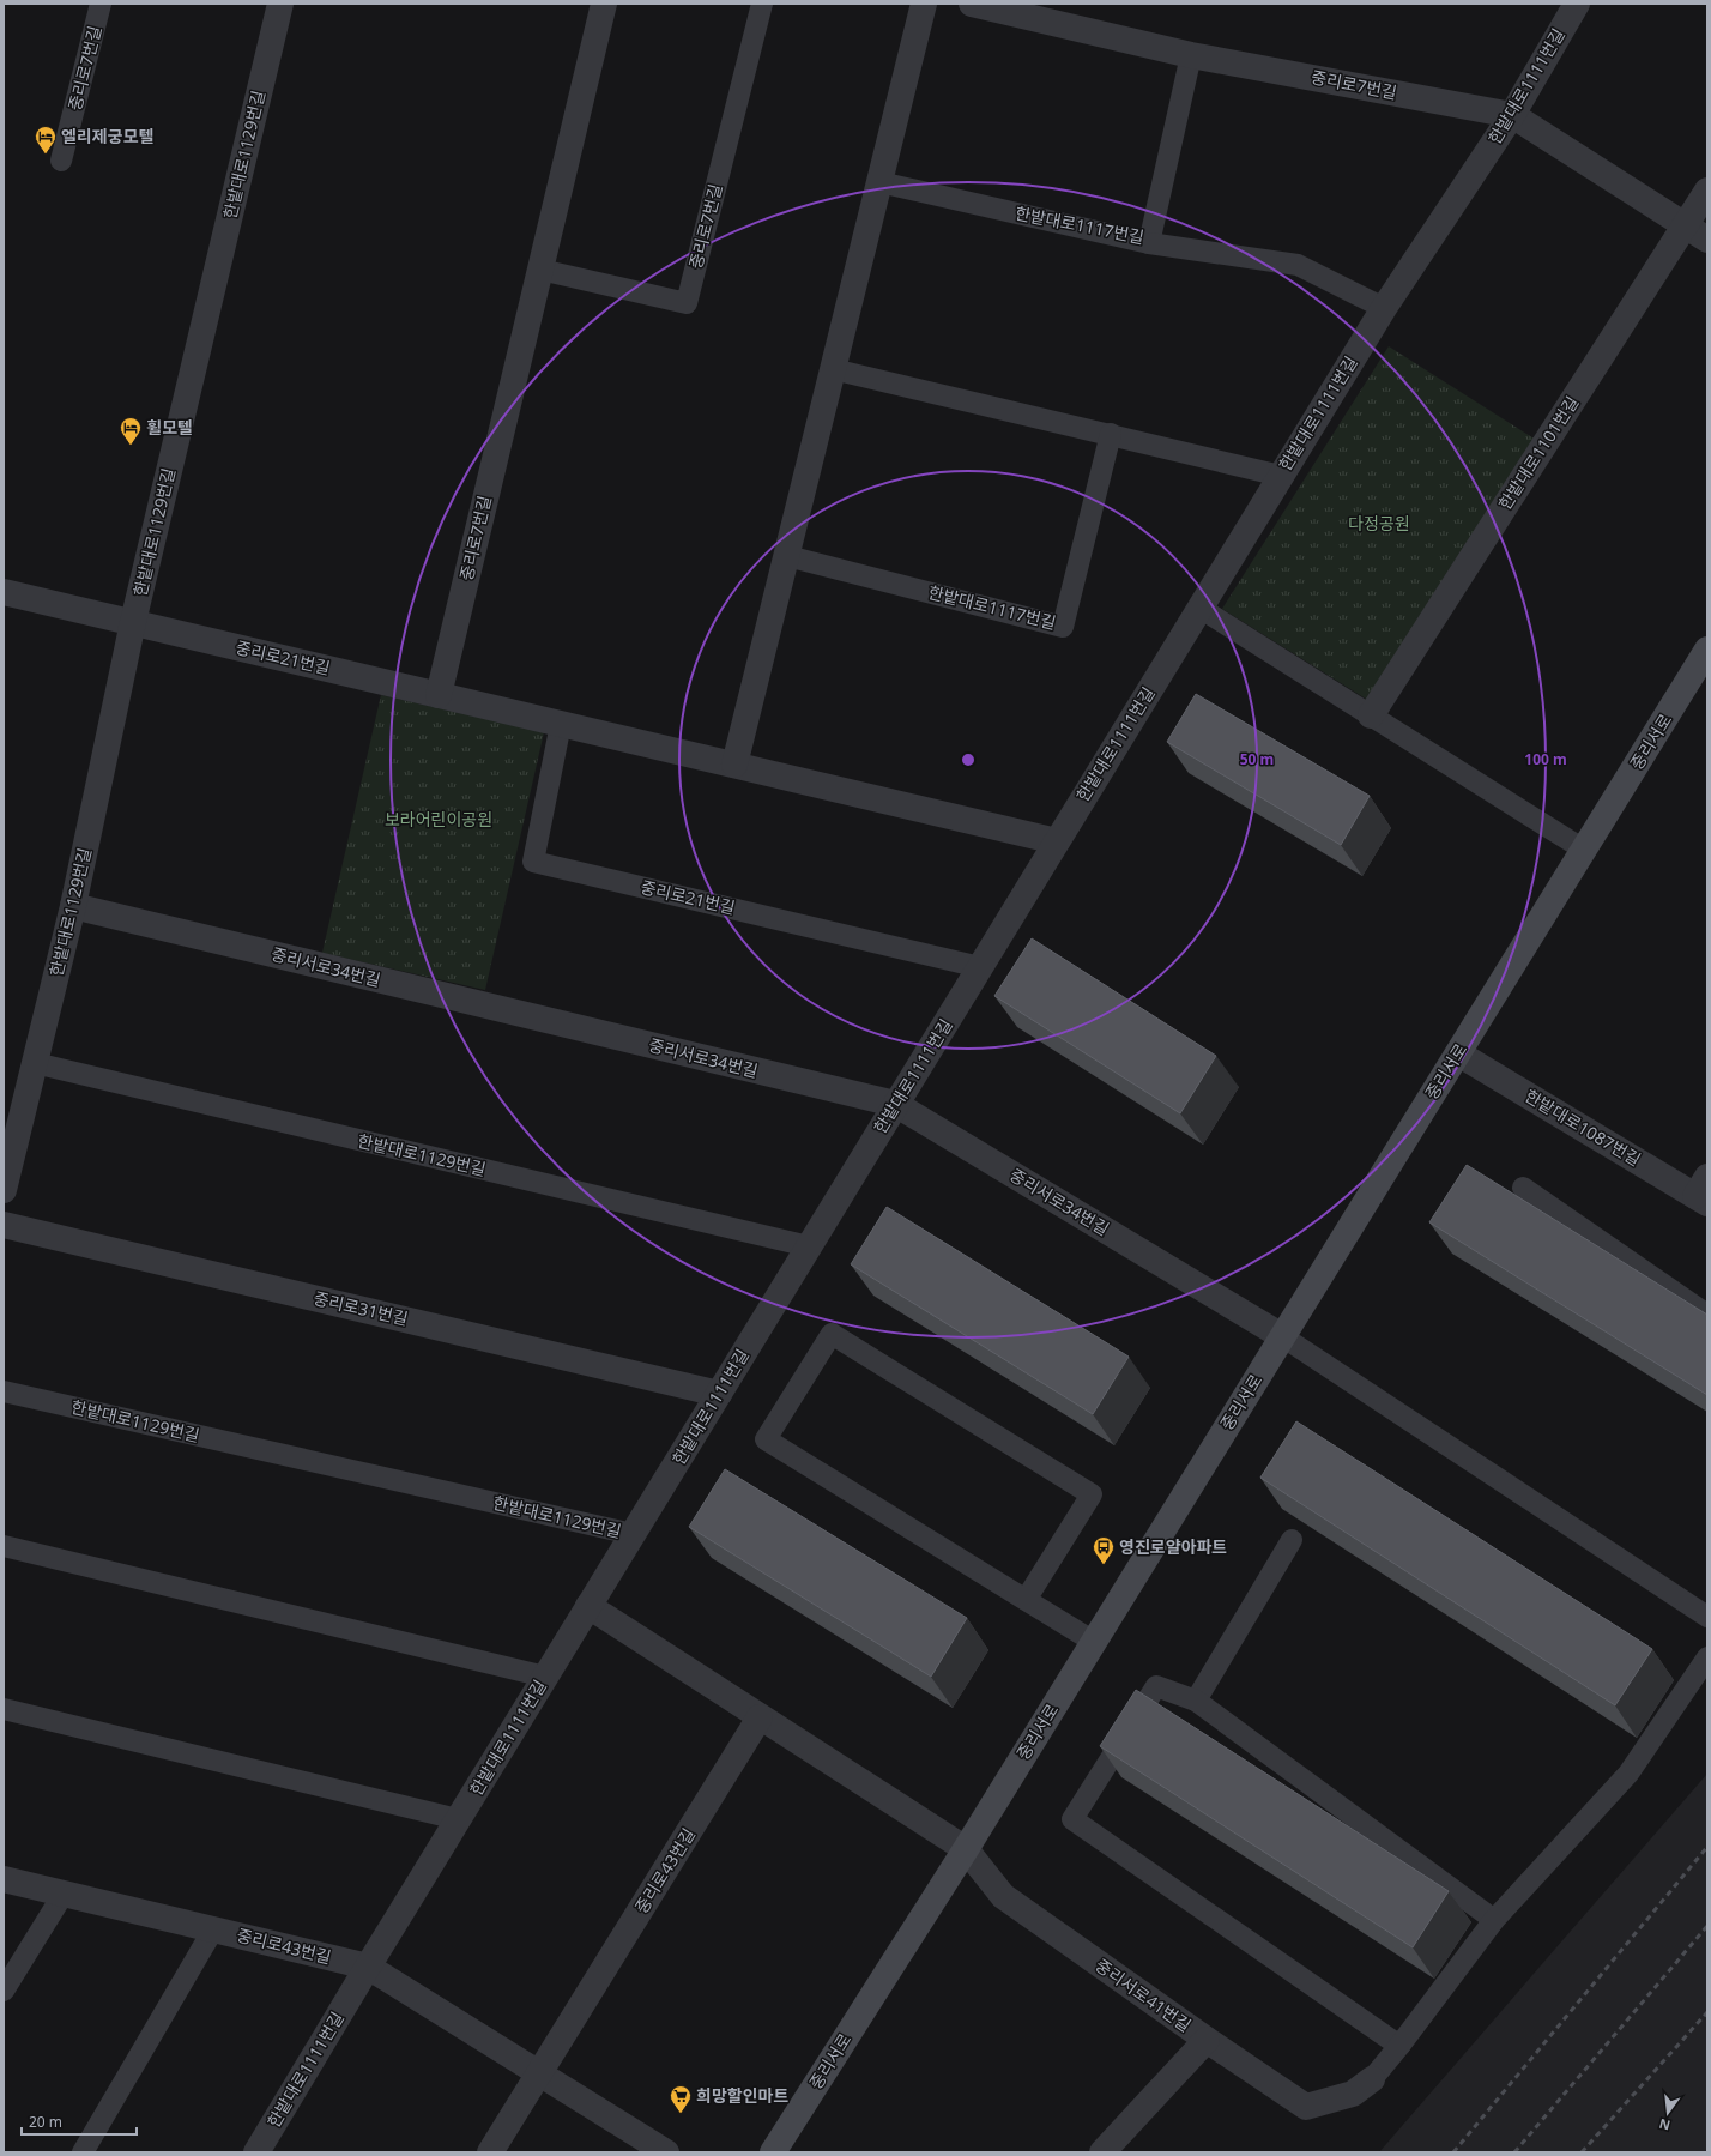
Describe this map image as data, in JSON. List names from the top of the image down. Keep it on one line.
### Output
{"streets":{"main road":["중리서로"],"street":["중리로7번길","한밭대로1111번길","한밭대로1129번길","한밭대로1101번길","중리로21번길","중리서로34번길","한밭대로1087번길","중리로31번길","중리로43번길","중리서로41번길"],"lane":["한밭대로1117번길"]},"crossings":[["중리로7번길","한밭대로1111번길"],["중리로7번길","한밭대로1117번길"],["중리로7번길","한밭대로1101번길"],["중리로7번길","중리로21번길"],["한밭대로1111번길","한밭대로1129번길"],["한밭대로1111번길","중리로21번길"],["한밭대로1111번길","중리서로34번길"],["한밭대로1111번길","중리로31번길"],["한밭대로1111번길","중리로43번길"],["한밭대로1111번길","중리서로41번길"],["한밭대로1129번길","중리로21번길"],["한밭대로1129번길","중리서로34번길"],["중리서로","중리서로34번길"],["중리서로","한밭대로1087번길"],["중리서로","중리서로41번길"],["중리로43번길","중리서로41번길"]],"parks":["다정공원","보라어린이공원"],"places":{"hotel":["엘리제궁모텔","휠모텔"],"bus stop":["영진로얄아파트"],"supermarket":["희망할인마트"]},"scale_bar":"20 m","north":"bottom","rings":["50 m","100 m"]}
